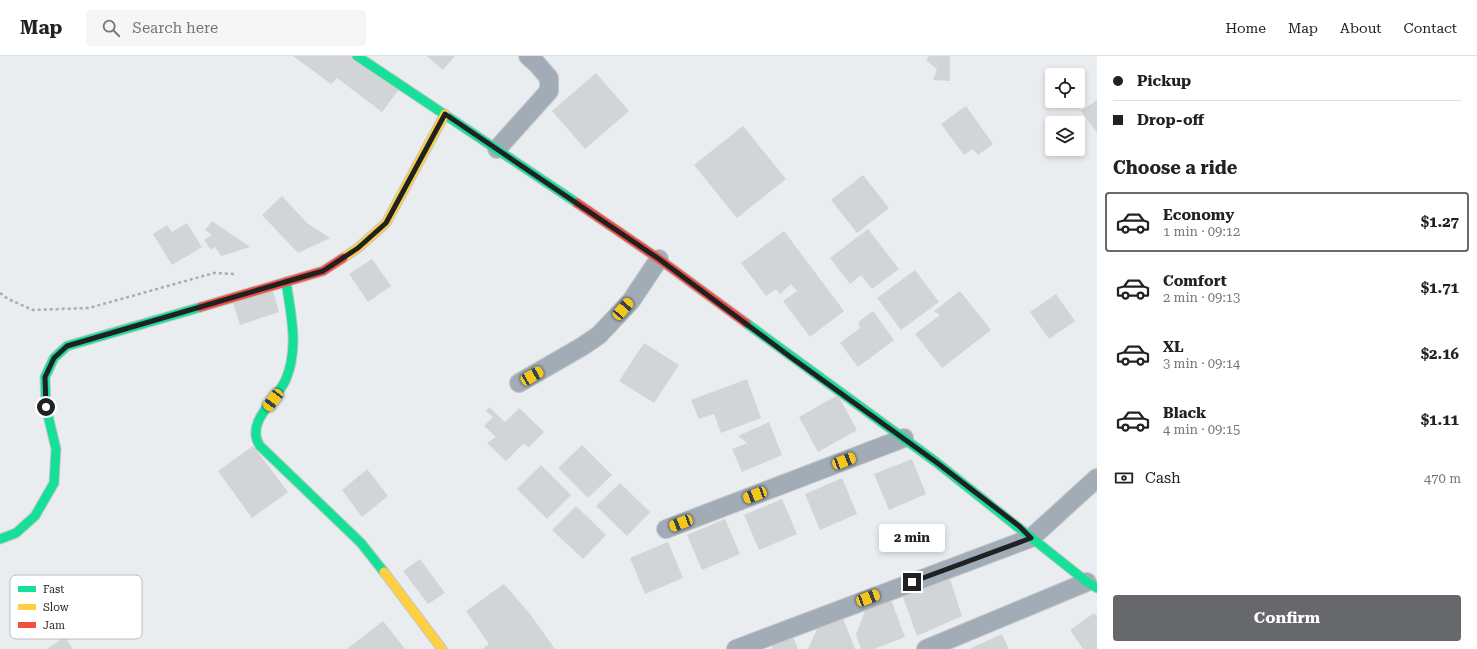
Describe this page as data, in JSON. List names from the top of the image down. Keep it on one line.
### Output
{"legend":["Fast","Slow","Jam"],"page":{"header":"Map","search":"Search here","nav":["Home","Map","About","Contact"],"banner":["Pickup","Drop-off"],"heading":"Choose a ride","list":[{"name":"Economy","note":"1 min · 09:12","value":"$1.27"},{"name":"Comfort","note":"2 min · 09:13","value":"$1.71"},{"name":"XL","note":"3 min · 09:14","value":"$2.16"},{"name":"Black","note":"4 min · 09:15","value":"$1.11"}],"pay":["Cash","470 m"],"bubble":"2 min","buttons":"Confirm"}}
